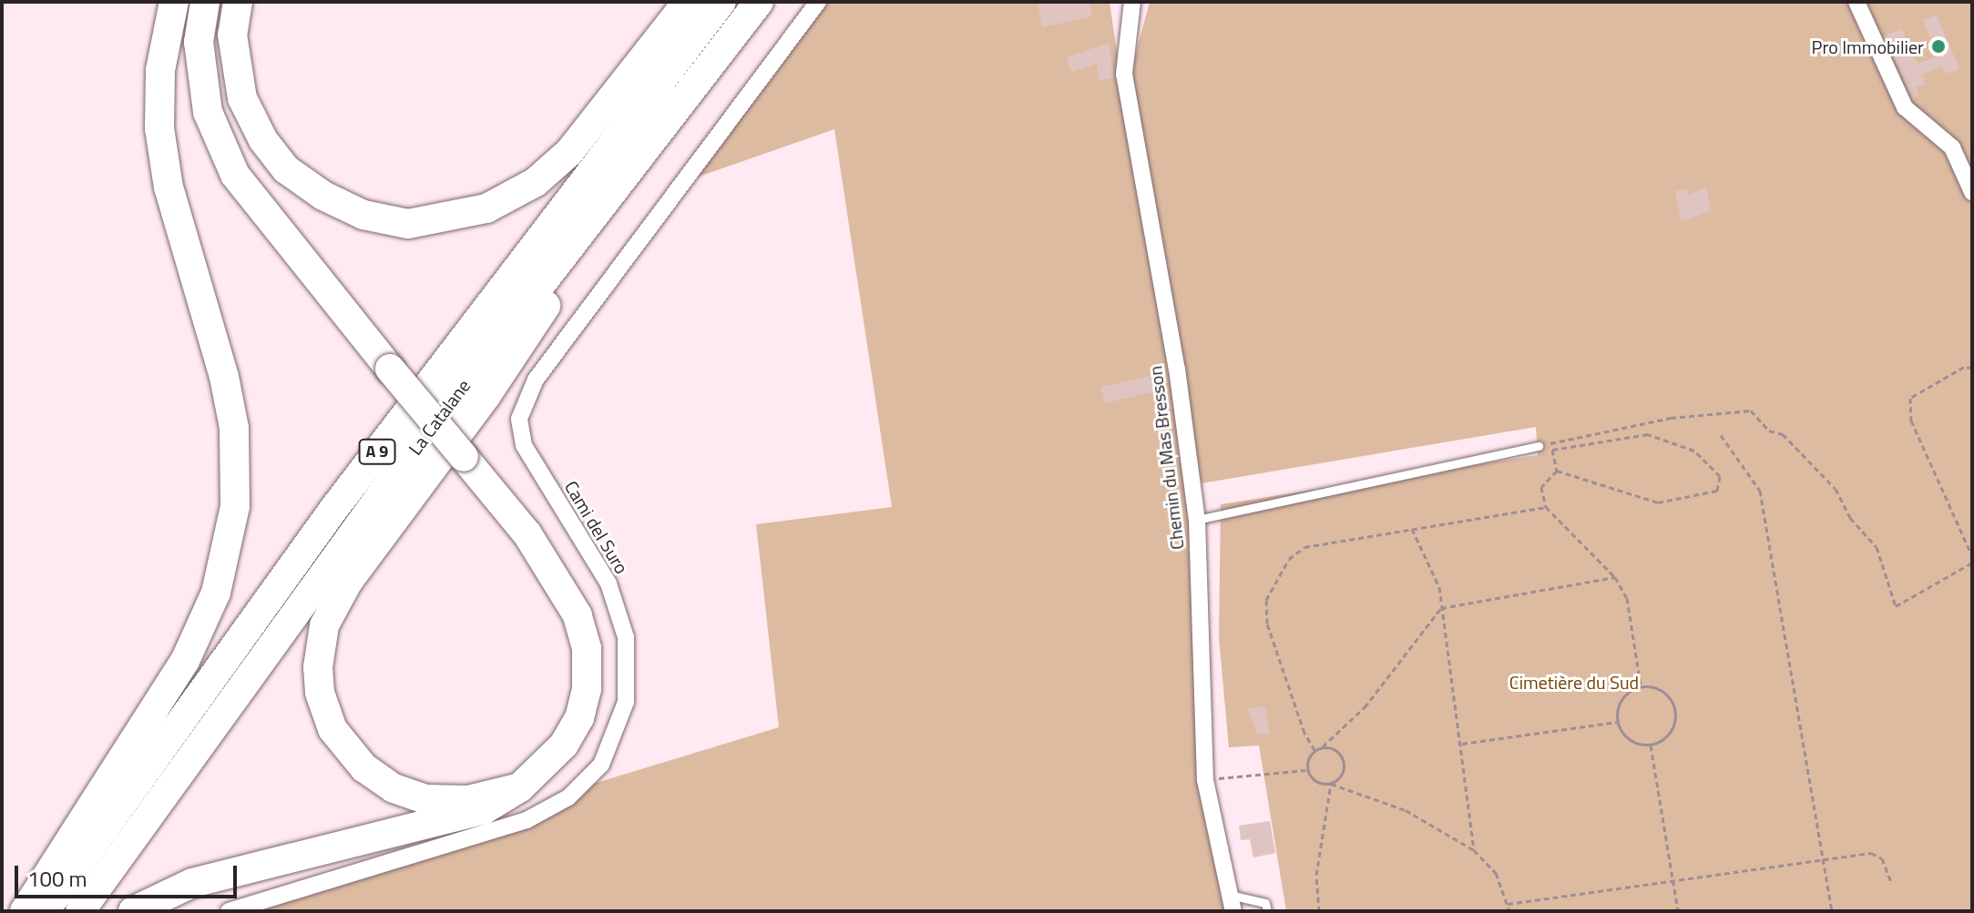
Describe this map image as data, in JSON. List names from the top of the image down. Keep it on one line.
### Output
{"streets":{"highway":["La Catalane","A 9"],"street":["Chemin du Mas Bresson","Cami del Suro"]},"parks":["Cimetière du Sud"],"places":["Pro Immobilier"],"scale_bar":"100 m"}
